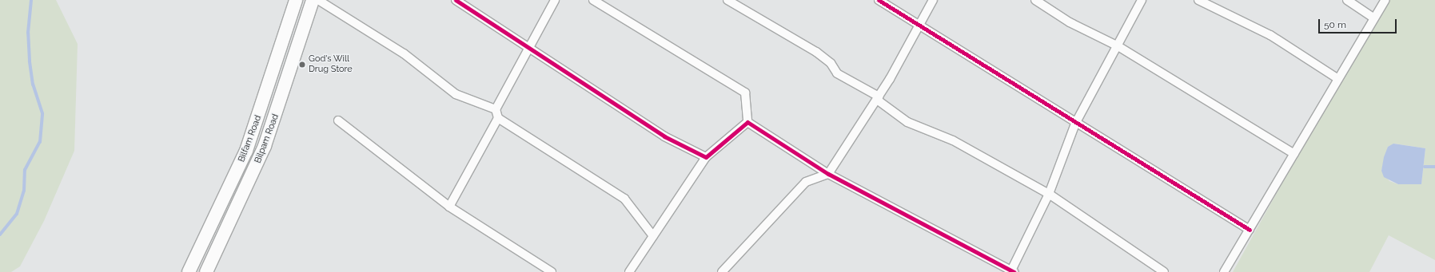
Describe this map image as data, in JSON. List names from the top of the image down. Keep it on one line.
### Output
{"streets":{"main road":["Bilfam Road","Bilpam Road"]},"places":["God's Will Drug Store"],"scale_bar":"50 m"}
